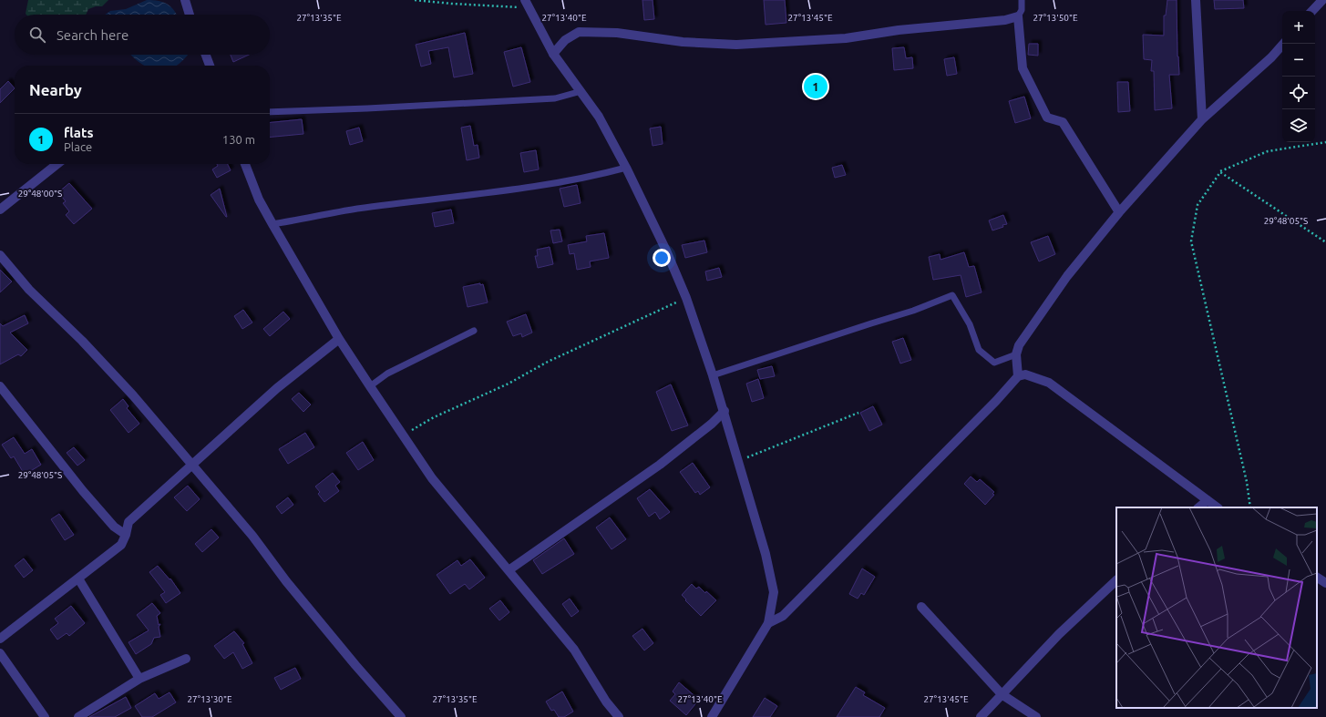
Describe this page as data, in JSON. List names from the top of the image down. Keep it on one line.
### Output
{"page":{"map_buttons":["+","−"],"search":"Search here","heading":"Nearby","pins":"1","list":[{"mark":"1","name":"flats","note":"Place","value":"130 m"}]},"coordinates":["27°13'40\"E","27°13'45\"E","27°13'35\"E","27°13'50\"E","29°48'00\"S","29°48'05\"S","27°13'30\"E"]}
